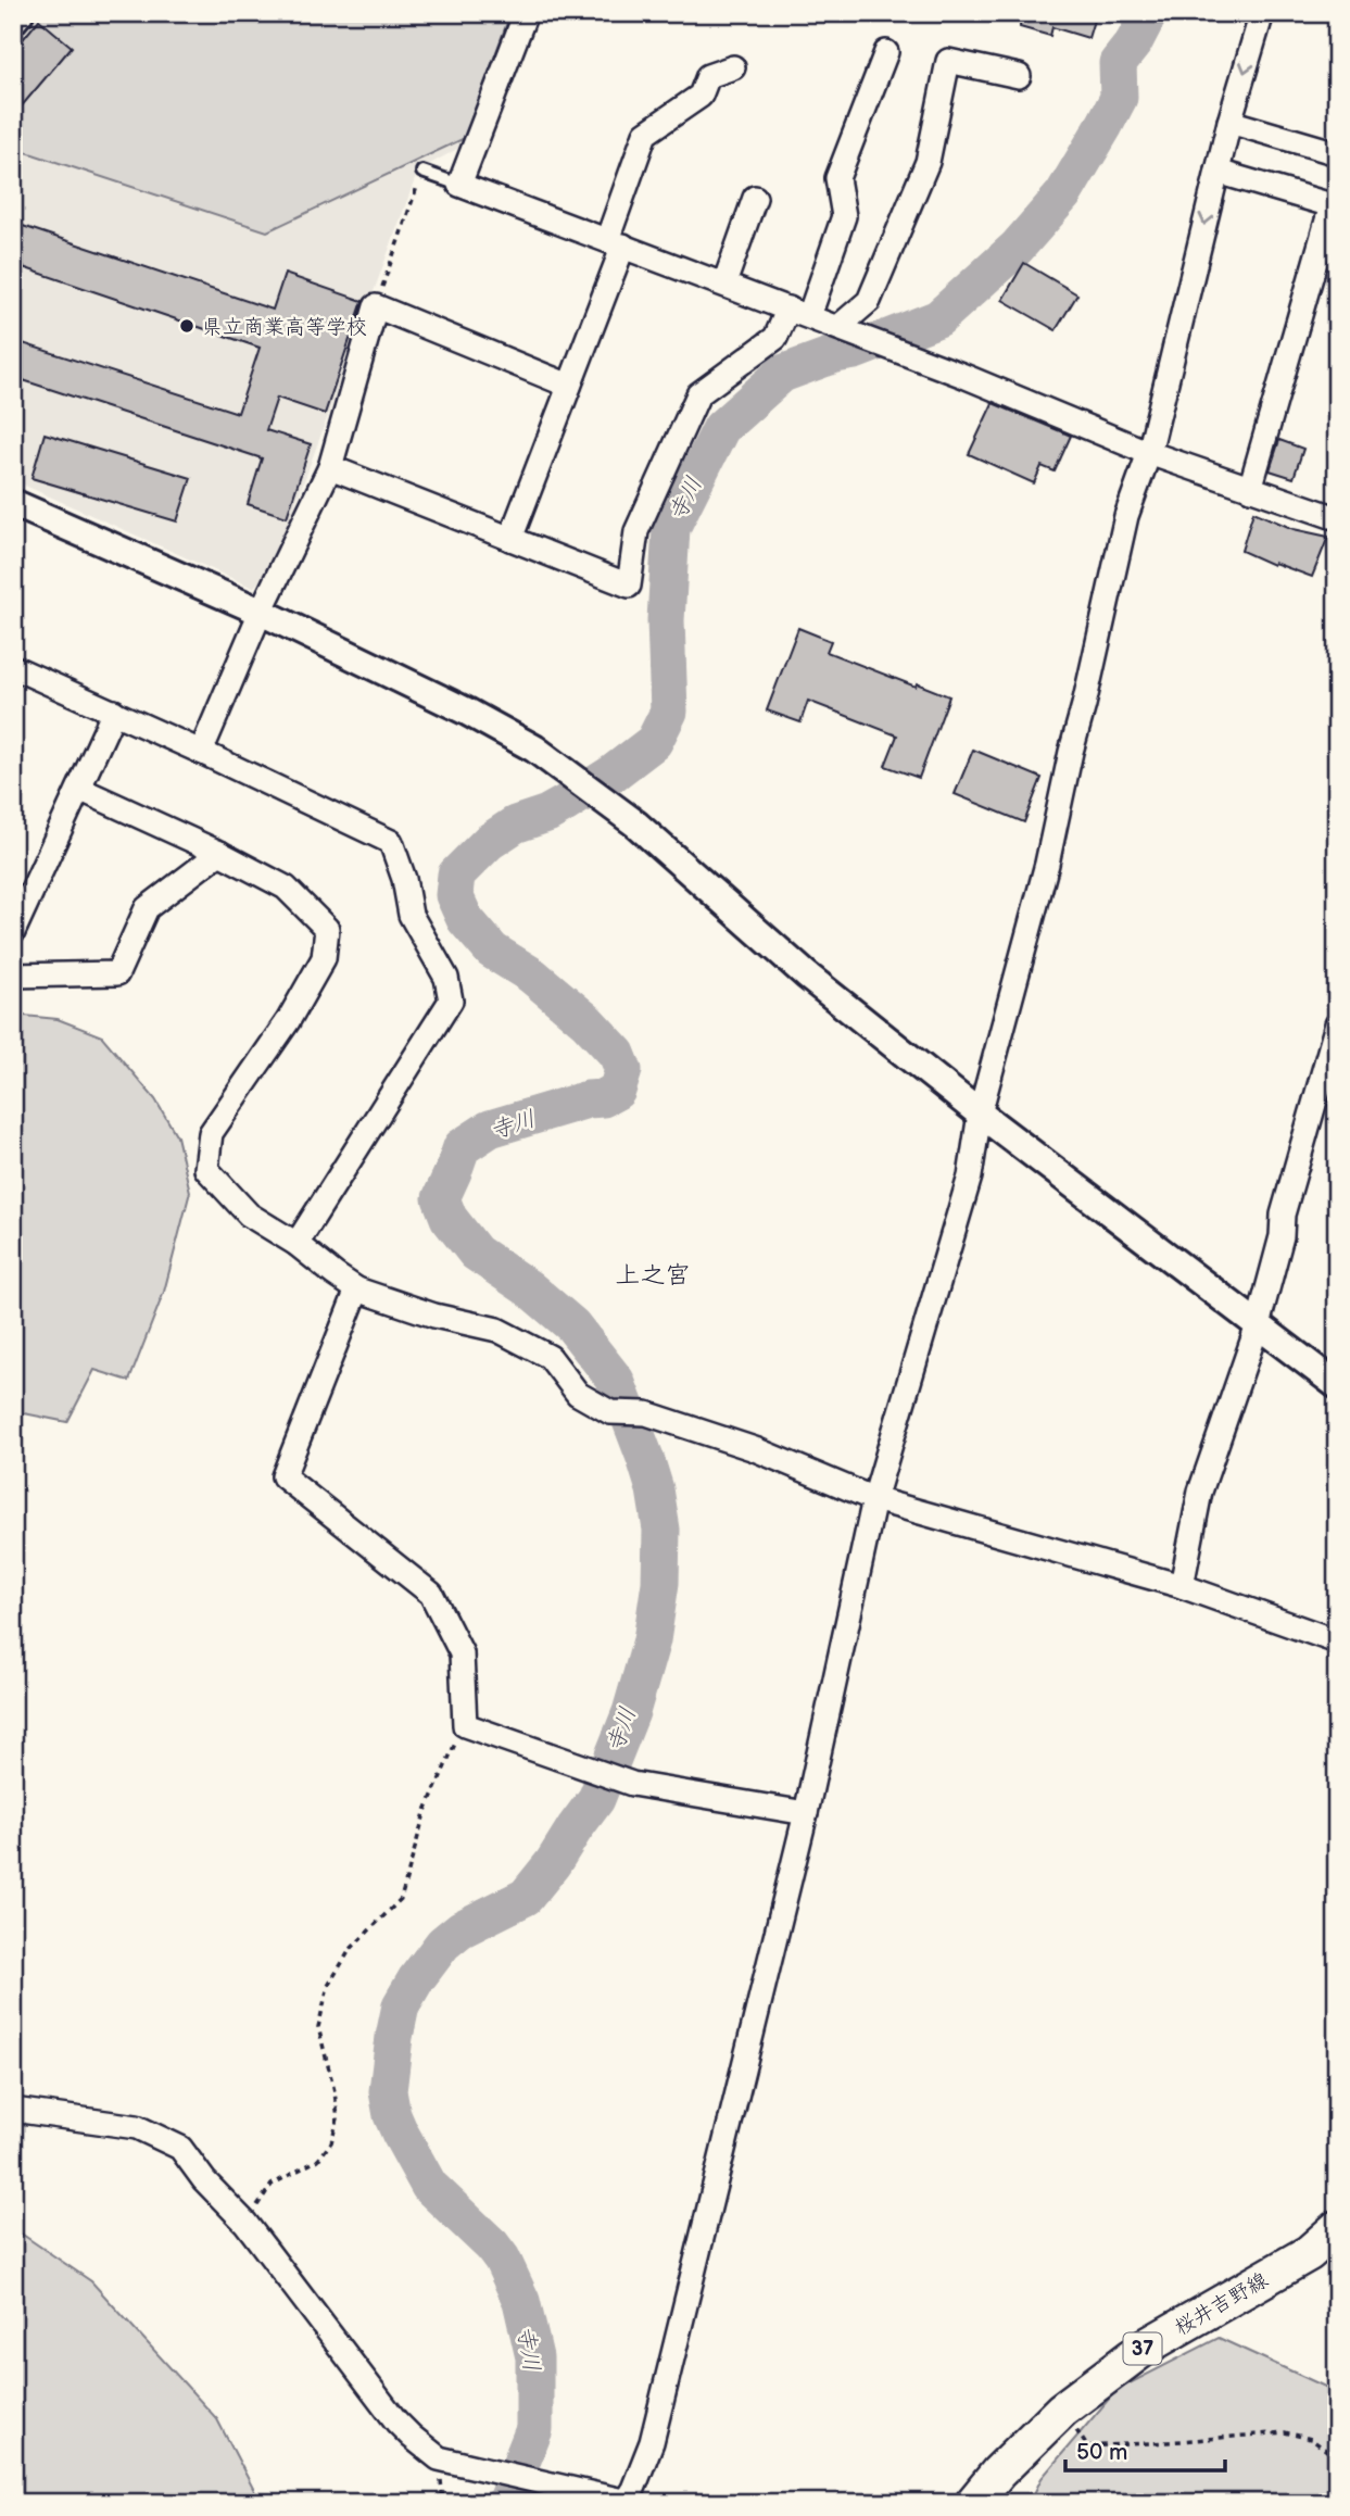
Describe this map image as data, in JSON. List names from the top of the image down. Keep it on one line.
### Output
{"streets":{"main road":["桜井吉野線","37"]},"districts":["上之宮"],"water":["寺川"],"places":["県立商業高等学校"],"scale_bar":"50 m"}
